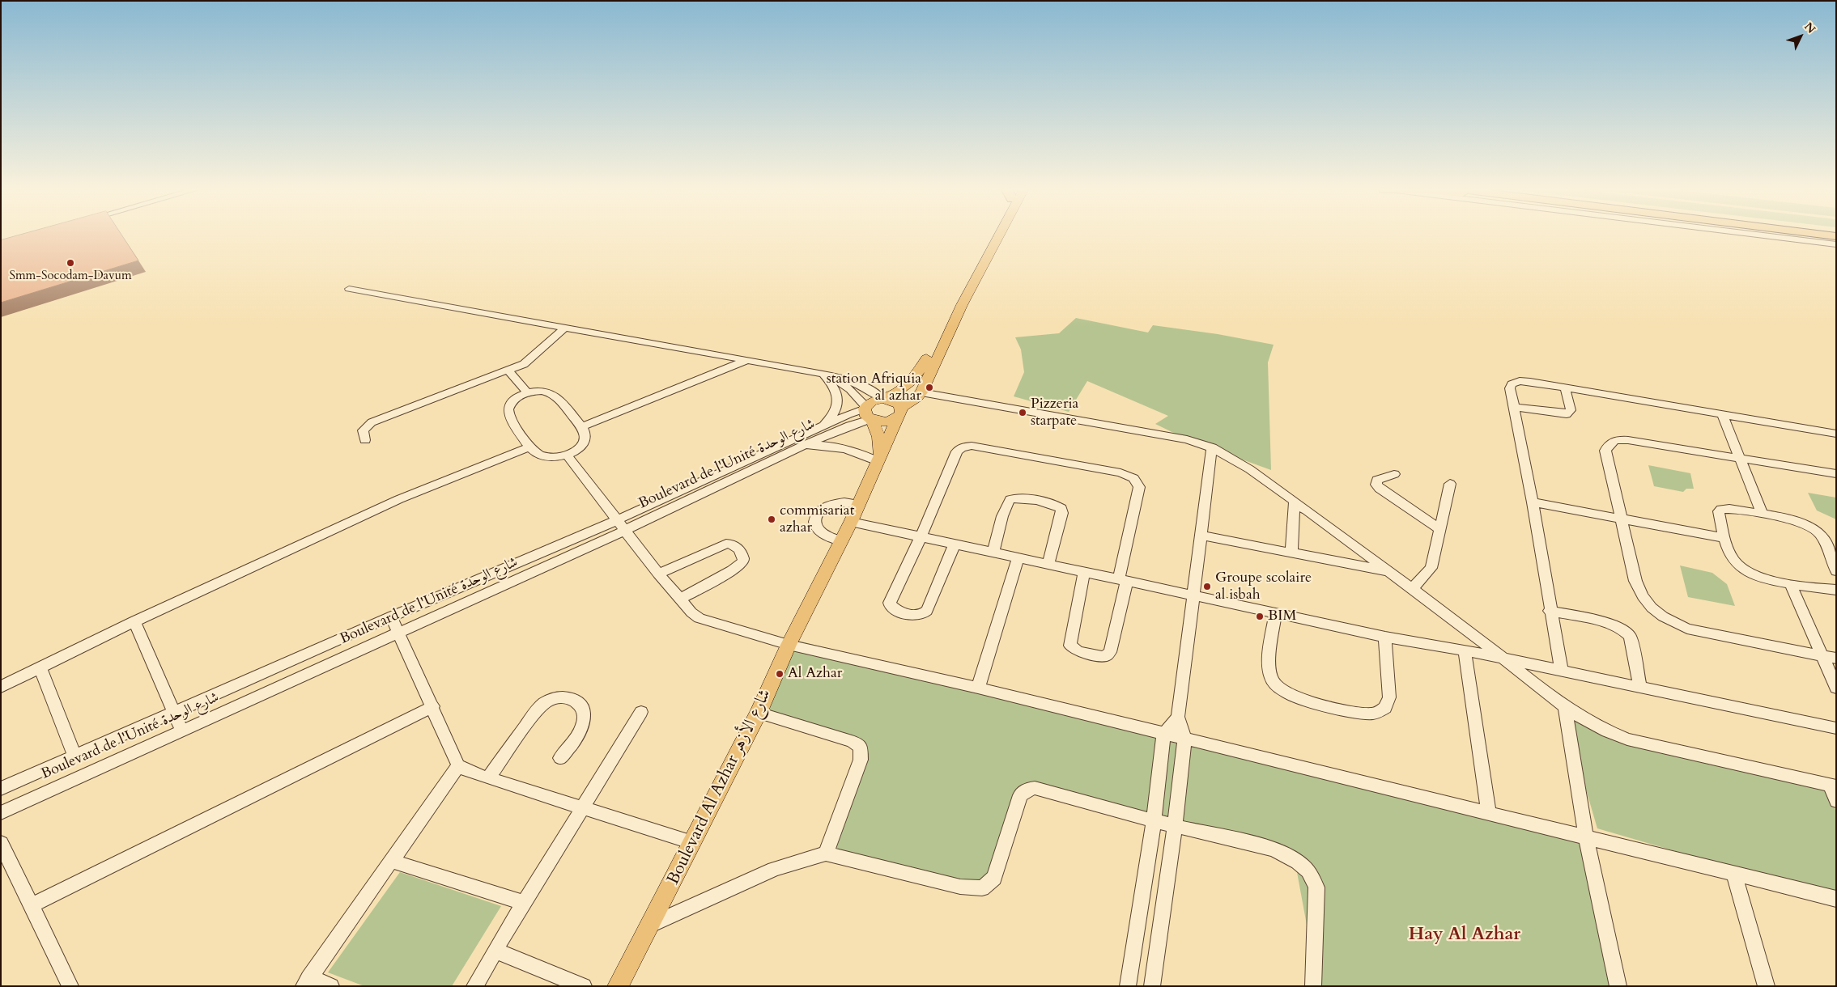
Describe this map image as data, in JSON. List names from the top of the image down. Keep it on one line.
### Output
{"streets":{"main road":["Boulevard Al Azhar شارع الأزهر"],"street":["Boulevard de l'Unité شارع الوحدة"]},"districts":["Hay Al Azhar"],"places":["Smm-Socodam-Davum","station Afriquia al azhar","Pizzeria starpate","commisariat azhar","Groupe scolaire al isbah","BIM","Al Azhar"],"north":"top right"}
